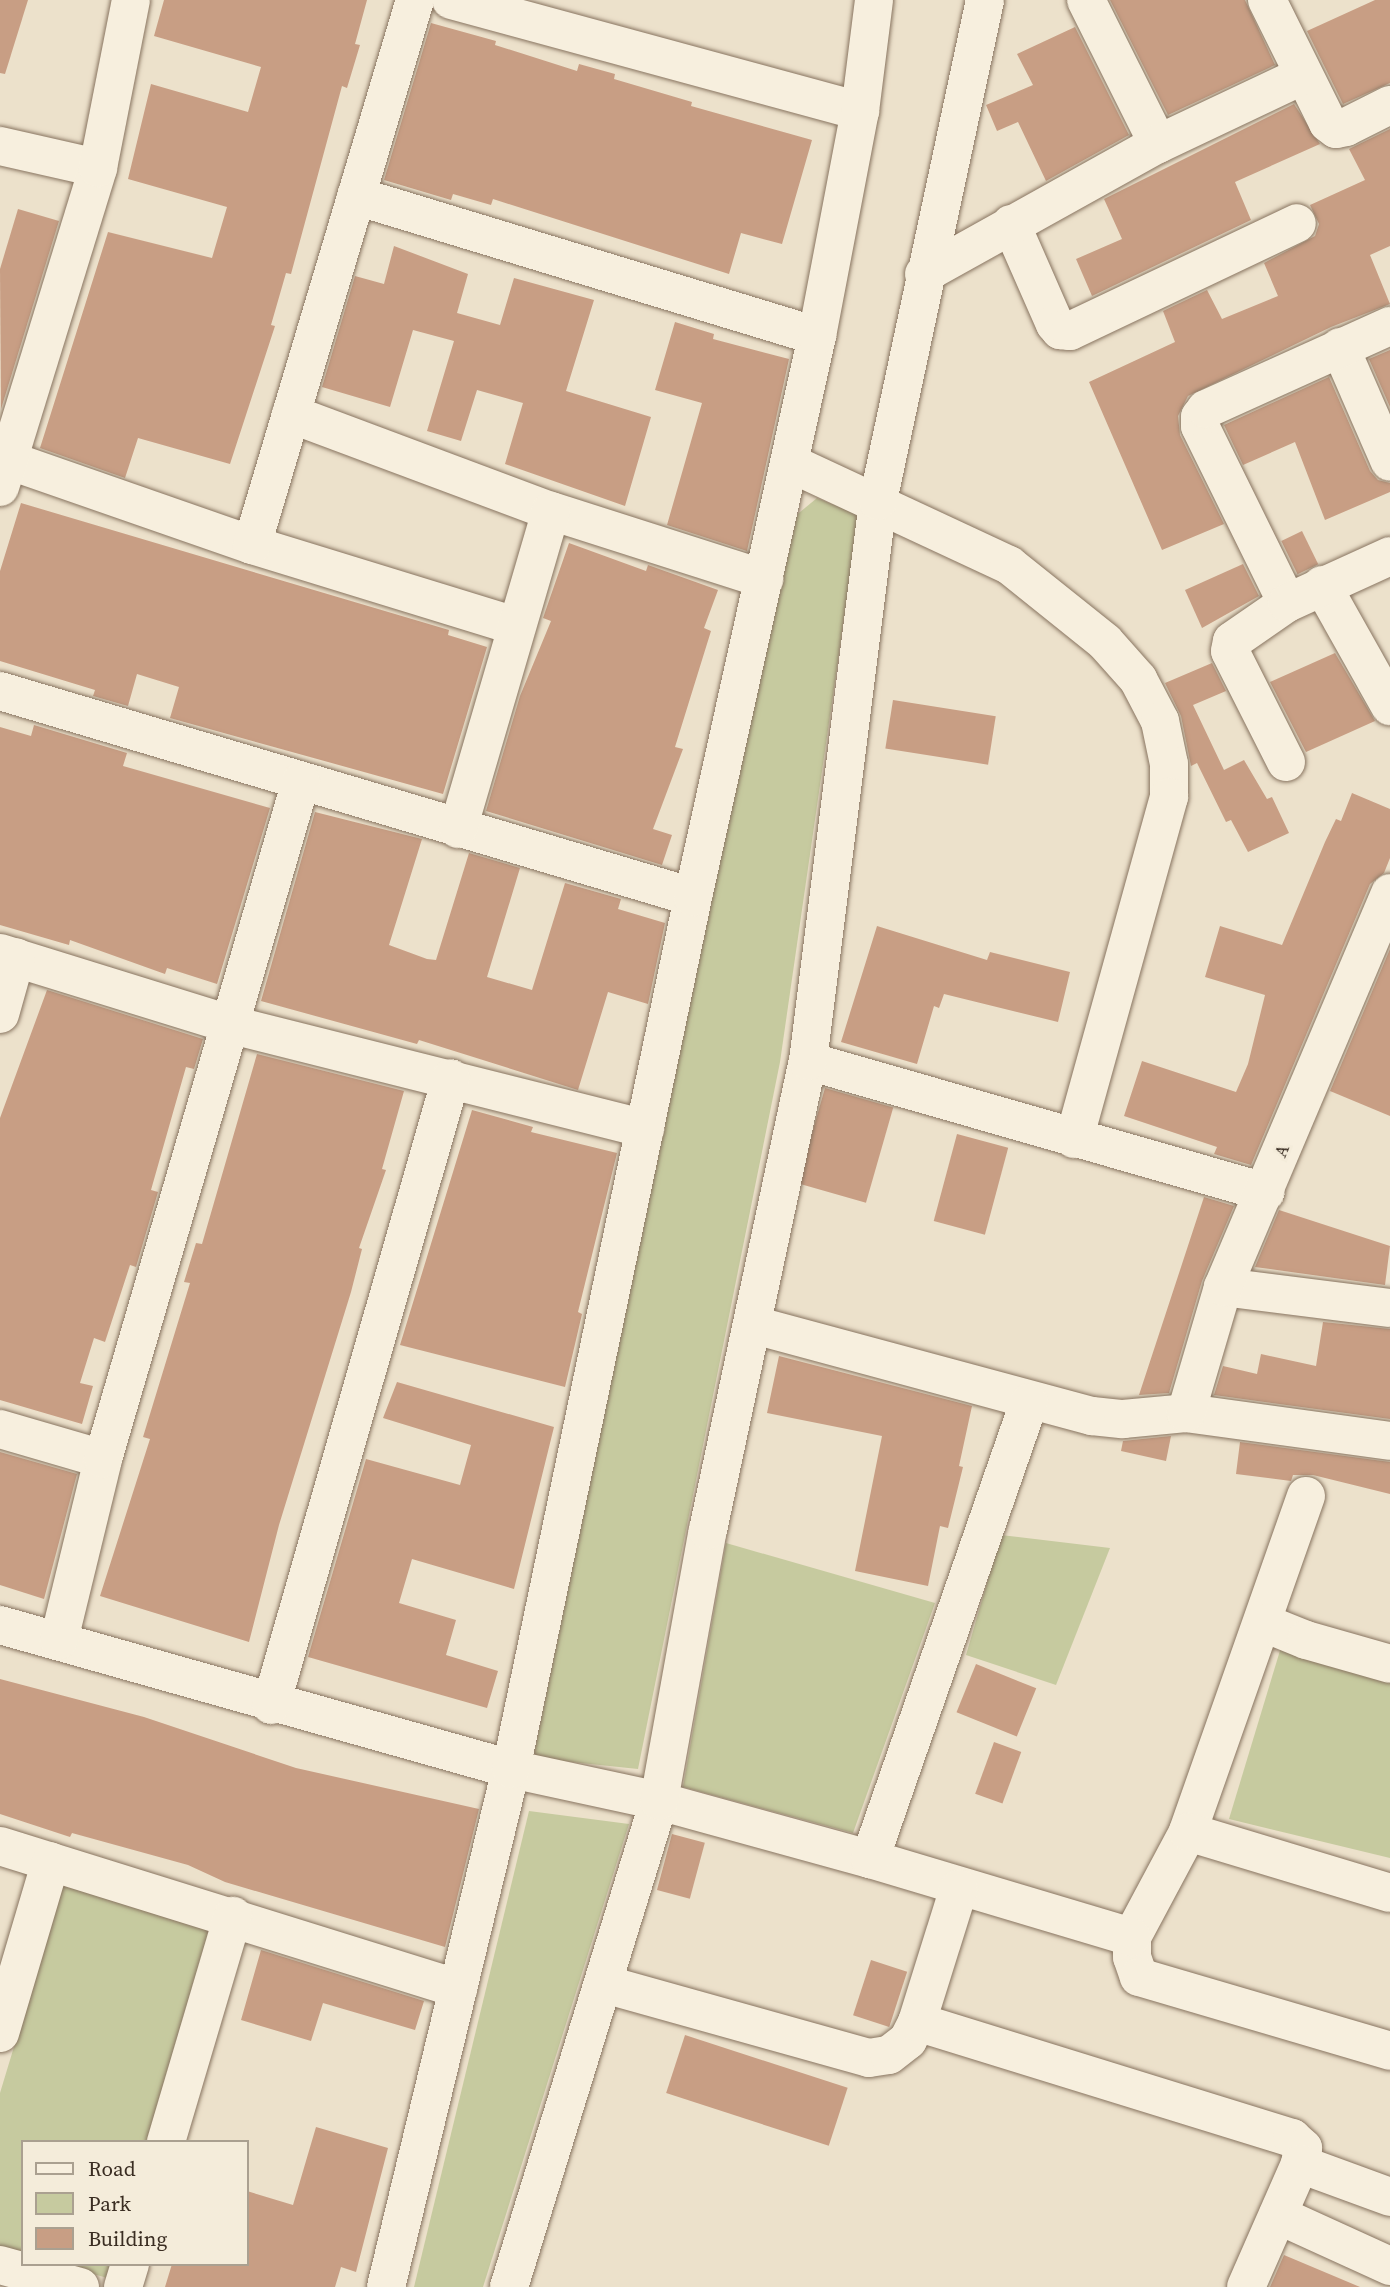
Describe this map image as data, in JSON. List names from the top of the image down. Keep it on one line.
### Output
{"streets":{"street":["A"]},"legend":["Road","Park","Building"]}
